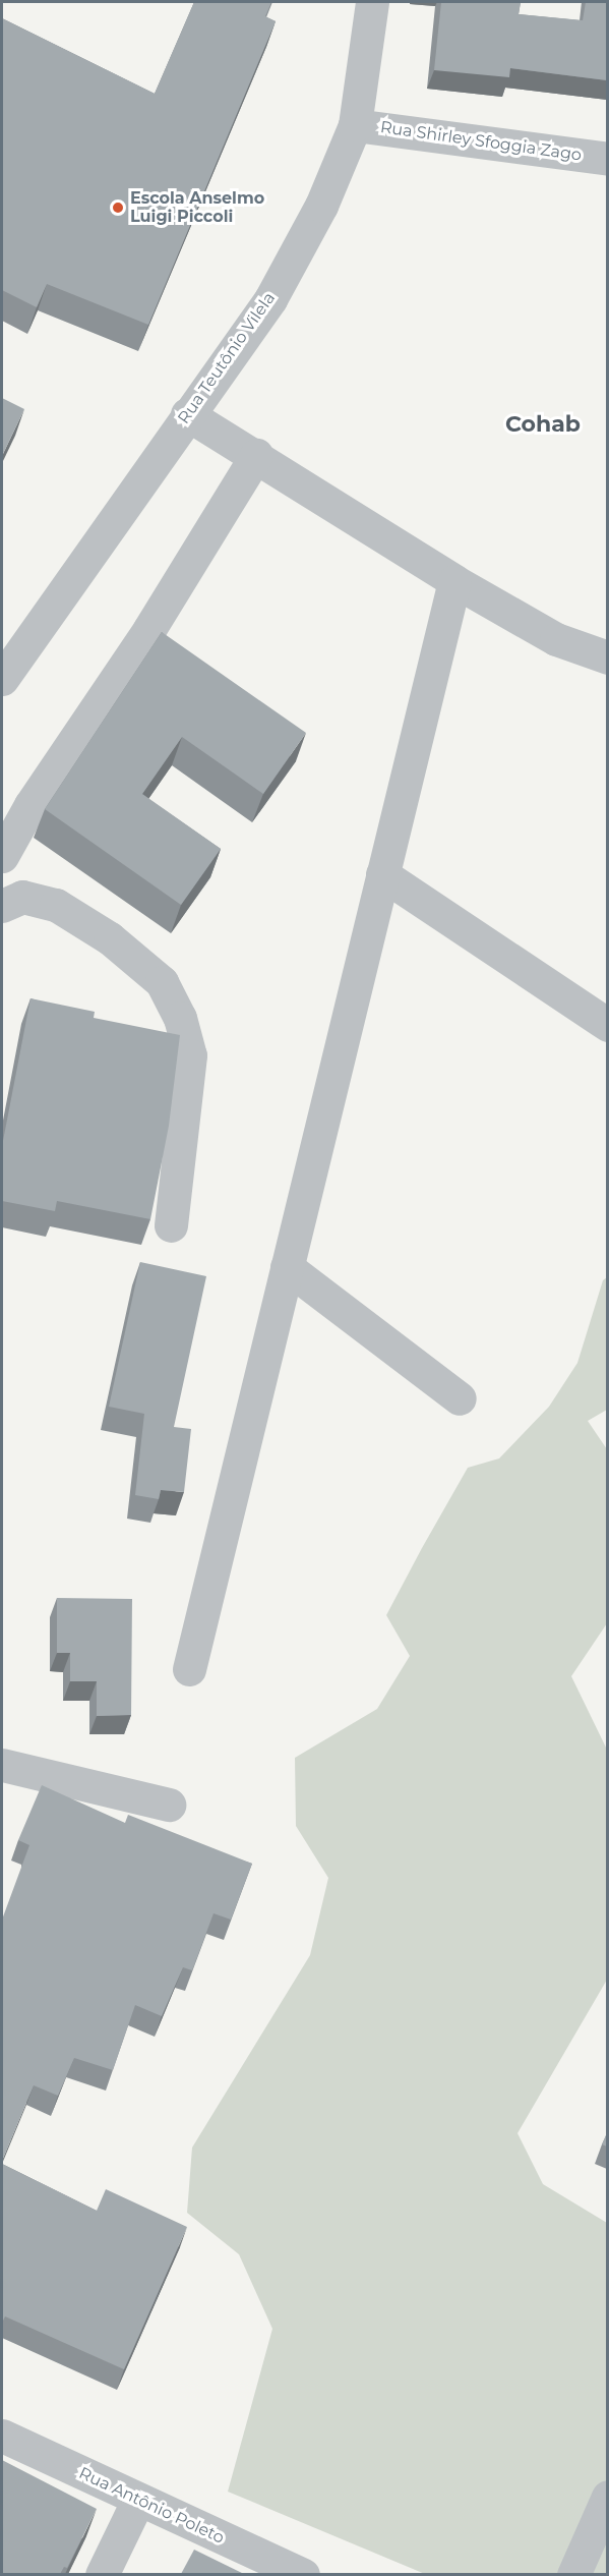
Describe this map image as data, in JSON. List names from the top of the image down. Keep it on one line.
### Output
{"streets":{"street":["Rua Shirley Sfoggia Zago","Rua Teutônio Vilela","Rua Antônio Poleto"]},"crossings":[["Rua Shirley Sfoggia Zago","Rua Teutônio Vilela"]],"districts":["Cohab"],"places":["Escola Anselmo Luigi Piccoli"]}
